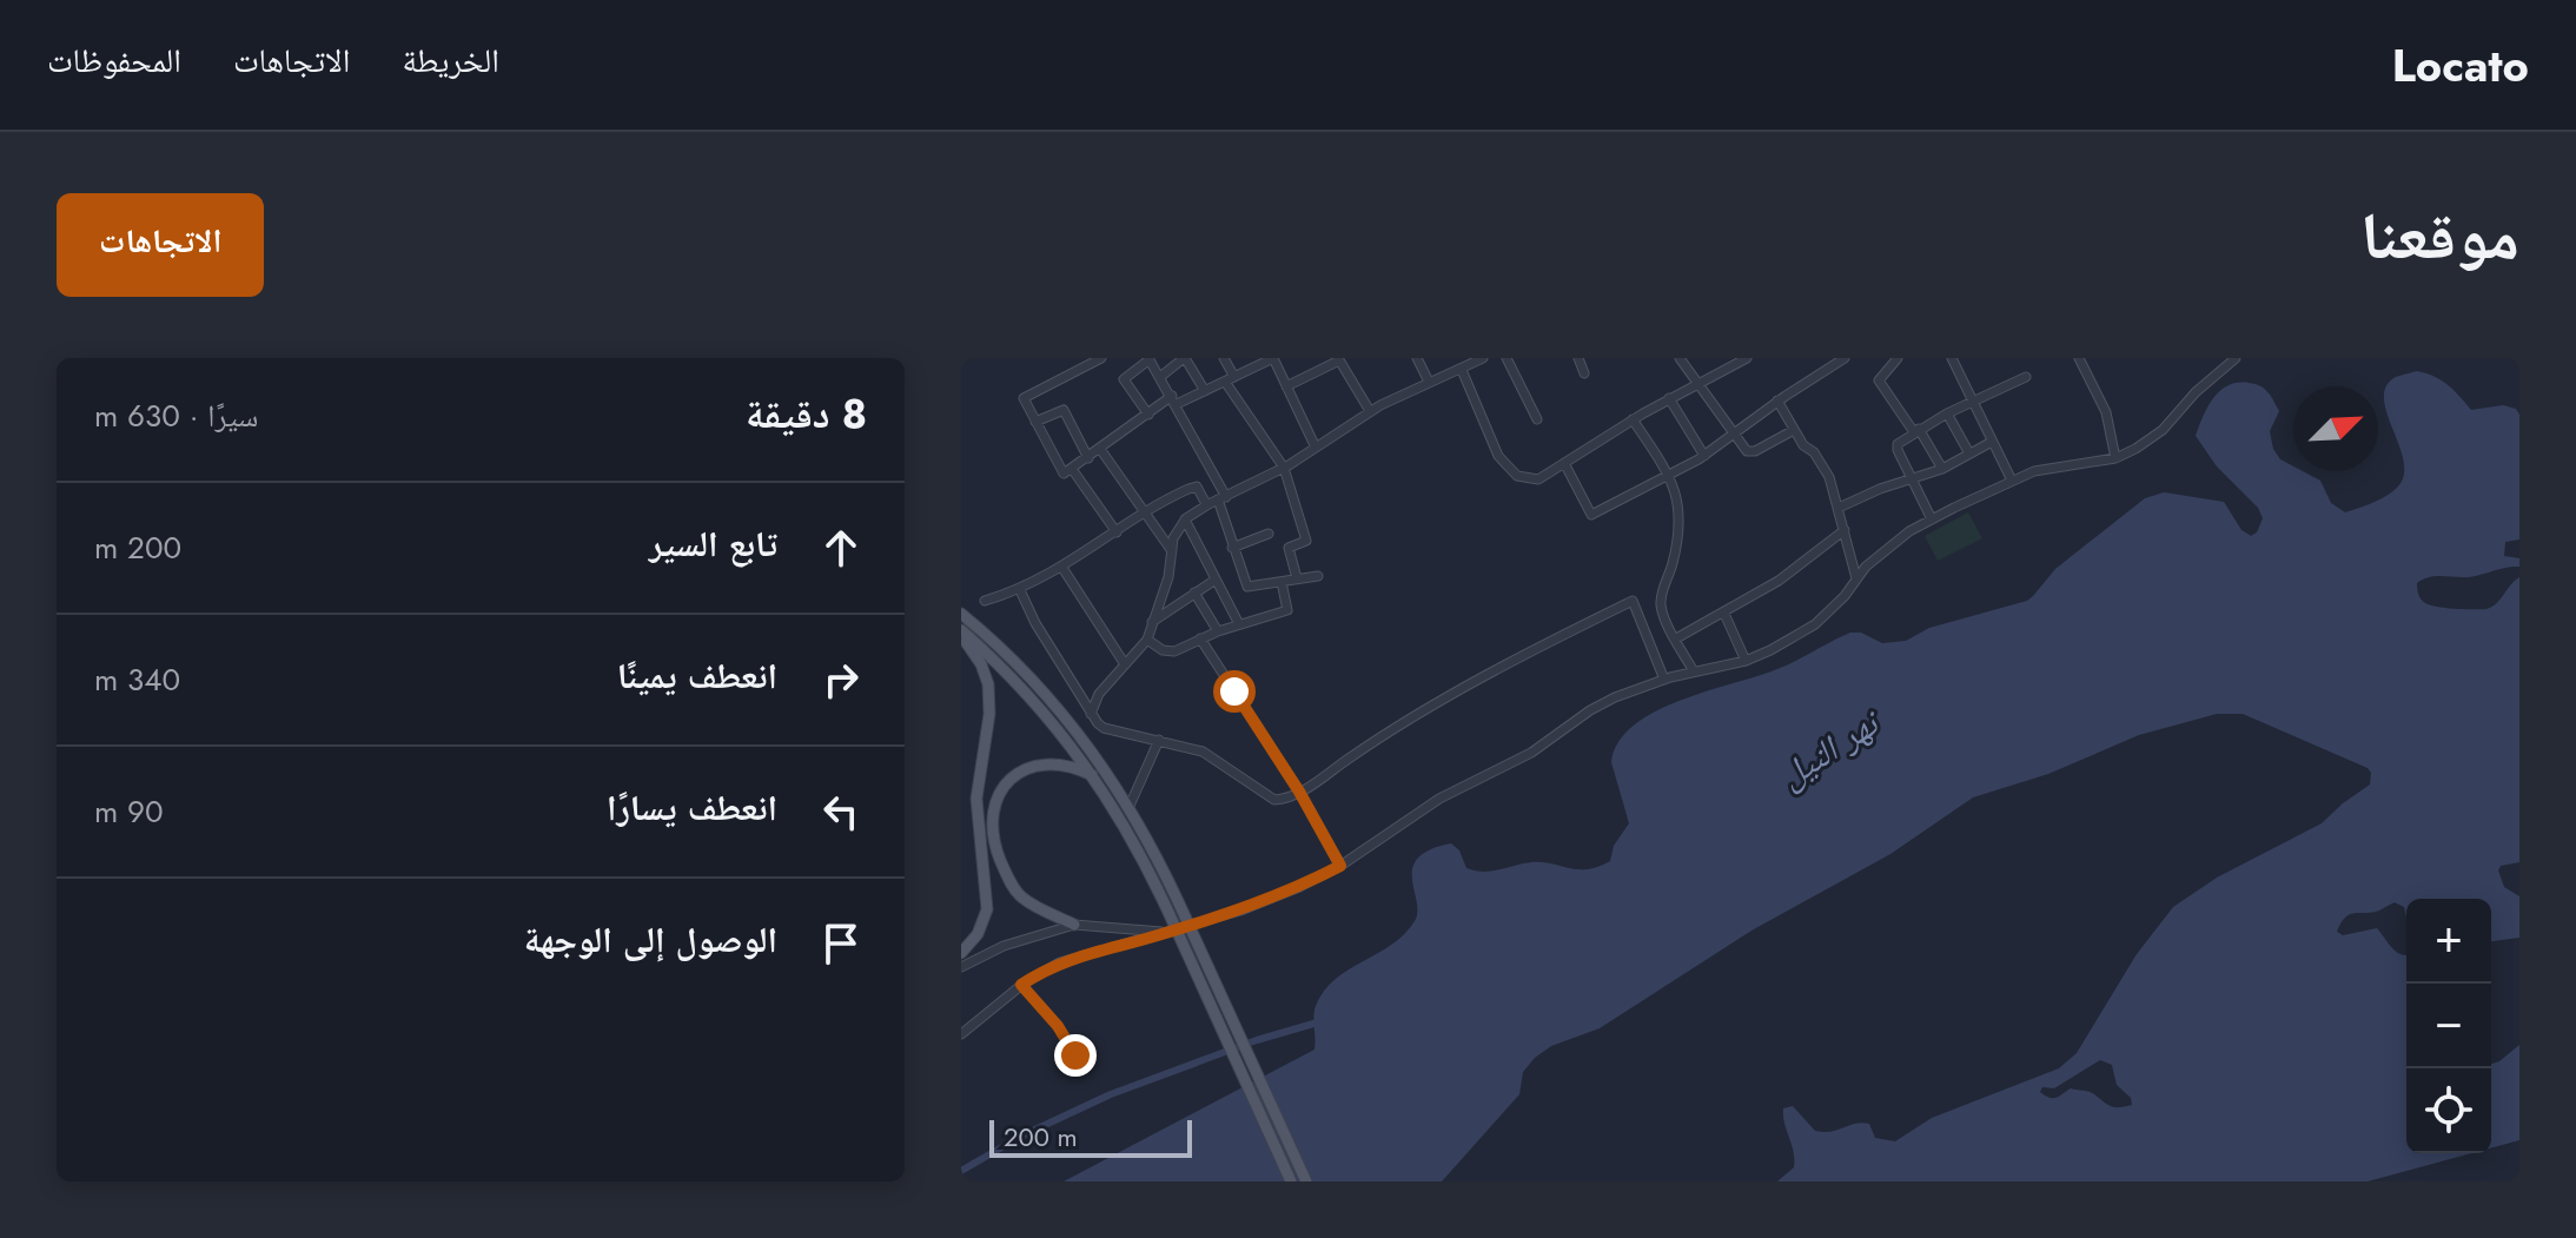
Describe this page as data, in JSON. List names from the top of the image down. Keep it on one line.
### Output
{"water":["نهر النيل"],"scale_bar":"200 m","north":"top right","page":{"header":"Locato","nav":["الخريطة","الاتجاهات","المحفوظات"],"title":"موقعنا","buttons":"الاتجاهات","heading":["8 دقيقة","سيرًا · 630 m"],"list":[["تابع السير","200 m"],["انعطف يمينًا","340 m"],["انعطف يسارًا","90 m"],"الوصول إلى الوجهة"],"map_buttons":["+","−"],"scale":"200 m"}}
